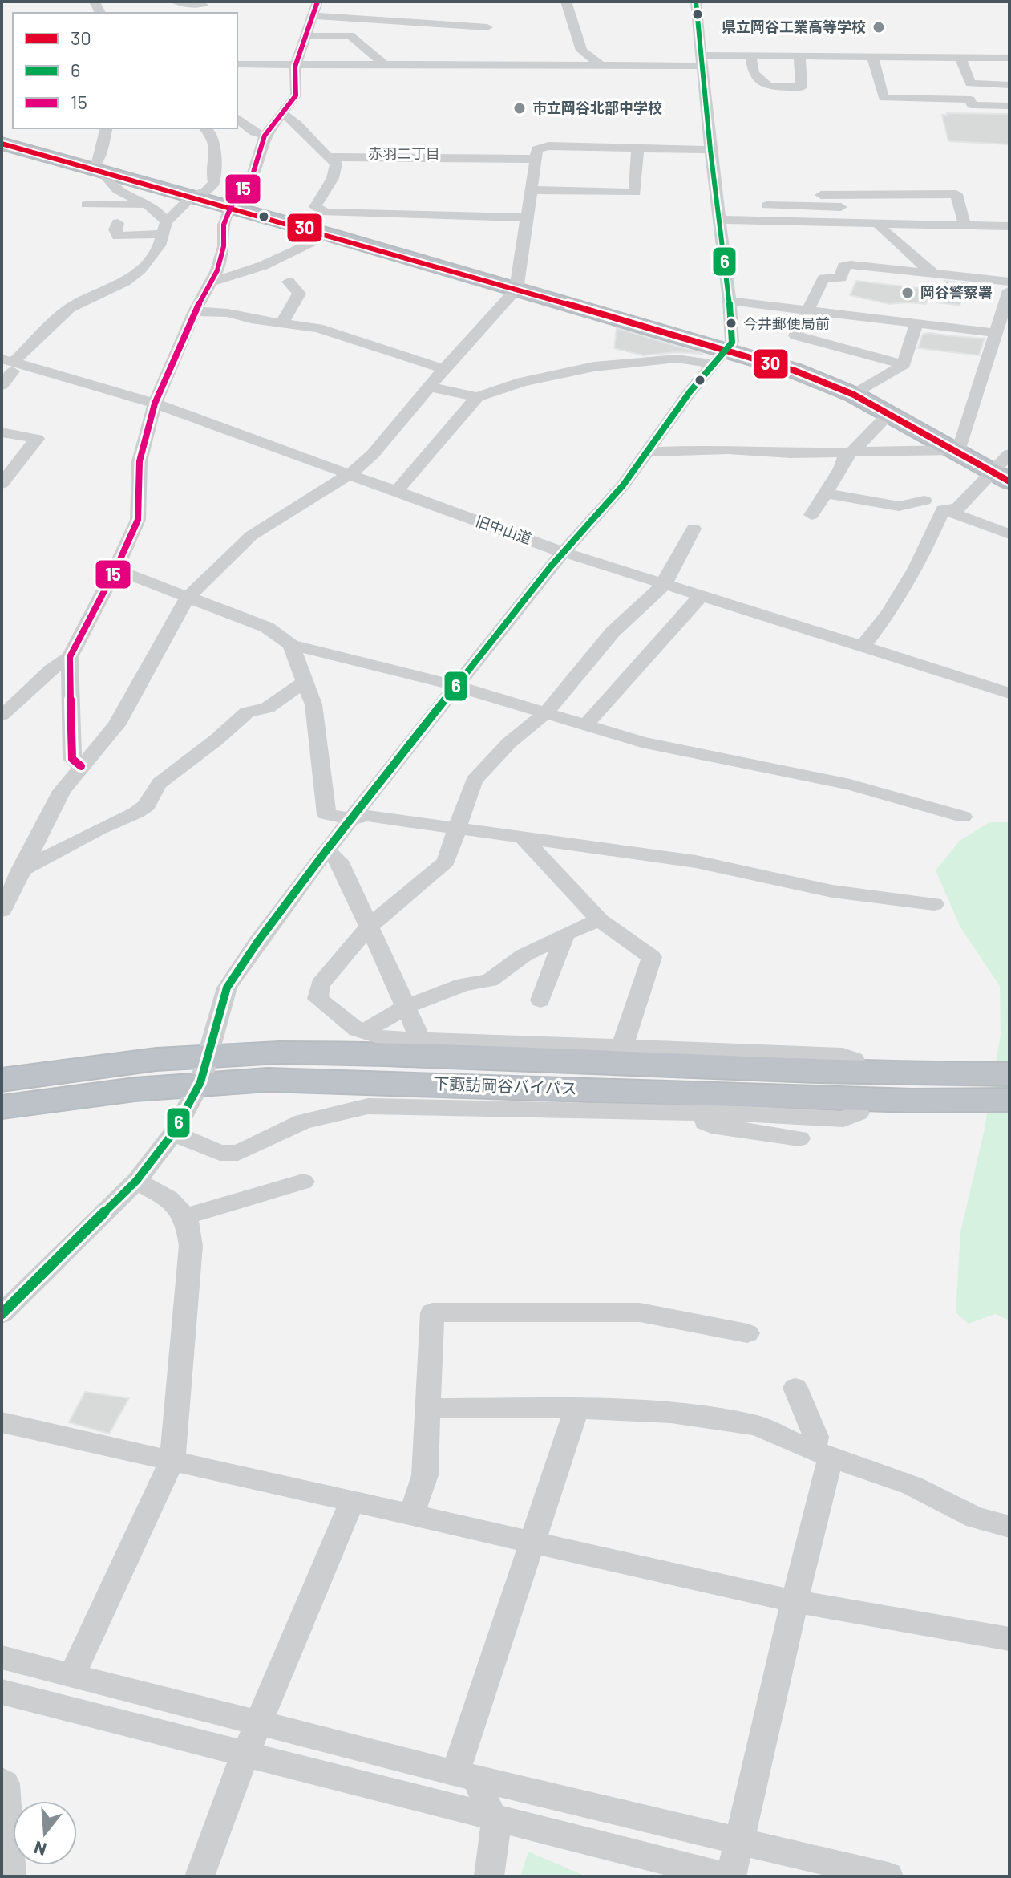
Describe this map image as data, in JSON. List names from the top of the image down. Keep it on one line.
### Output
{"streets":{"highway":["下諏訪岡谷バイパス"],"street":["旧中山道"]},"districts":["赤羽二丁目"],"places":["県立岡谷工業高等学校","市立岡谷北部中学校","岡谷警察署","今井郵便局前"],"lines":["transit line 6","transit line 15","transit line 30"],"legend":["30","6","15"],"north":"bottom"}
